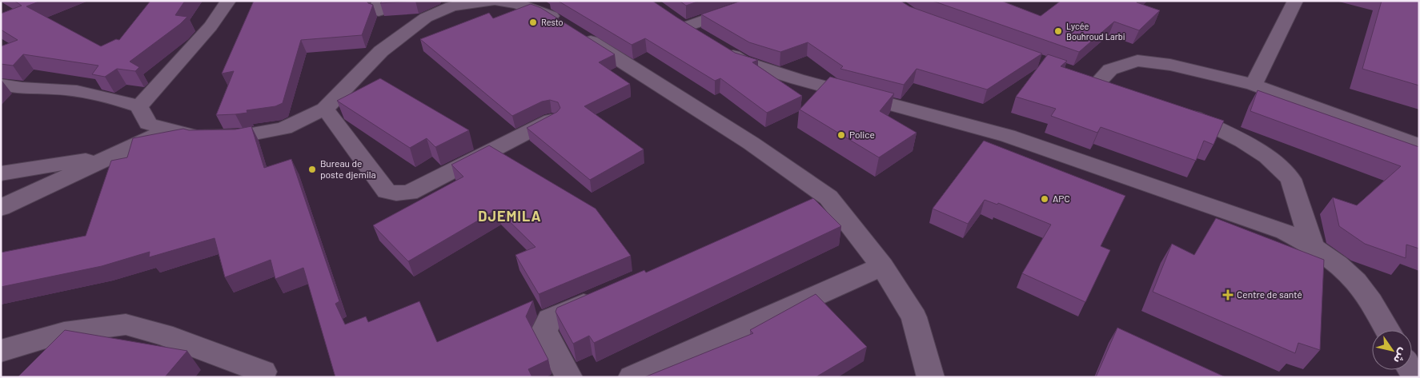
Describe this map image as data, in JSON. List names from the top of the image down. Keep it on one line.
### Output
{"districts":["DJEMILA"],"places":{"other":["Resto","Lycée Bouhroud Larbi","Police","Bureau de poste djemila","APC"],"health":["Centre de santé"]},"north":"bottom right"}
